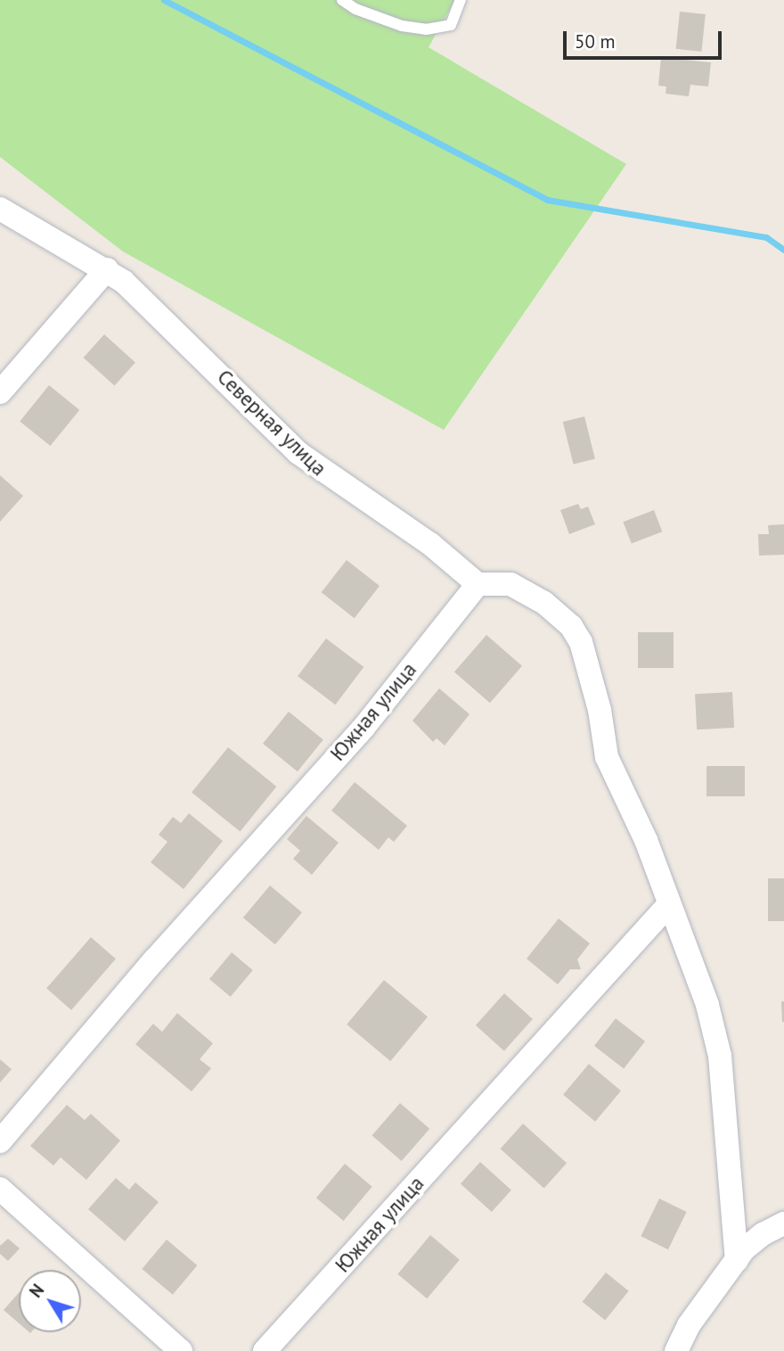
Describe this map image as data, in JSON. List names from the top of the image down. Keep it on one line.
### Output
{"streets":{"street":["Северная улица","Южная улица"]},"crossings":[["Северная улица","Южная улица"]],"scale_bar":"50 m","north":"top left"}
